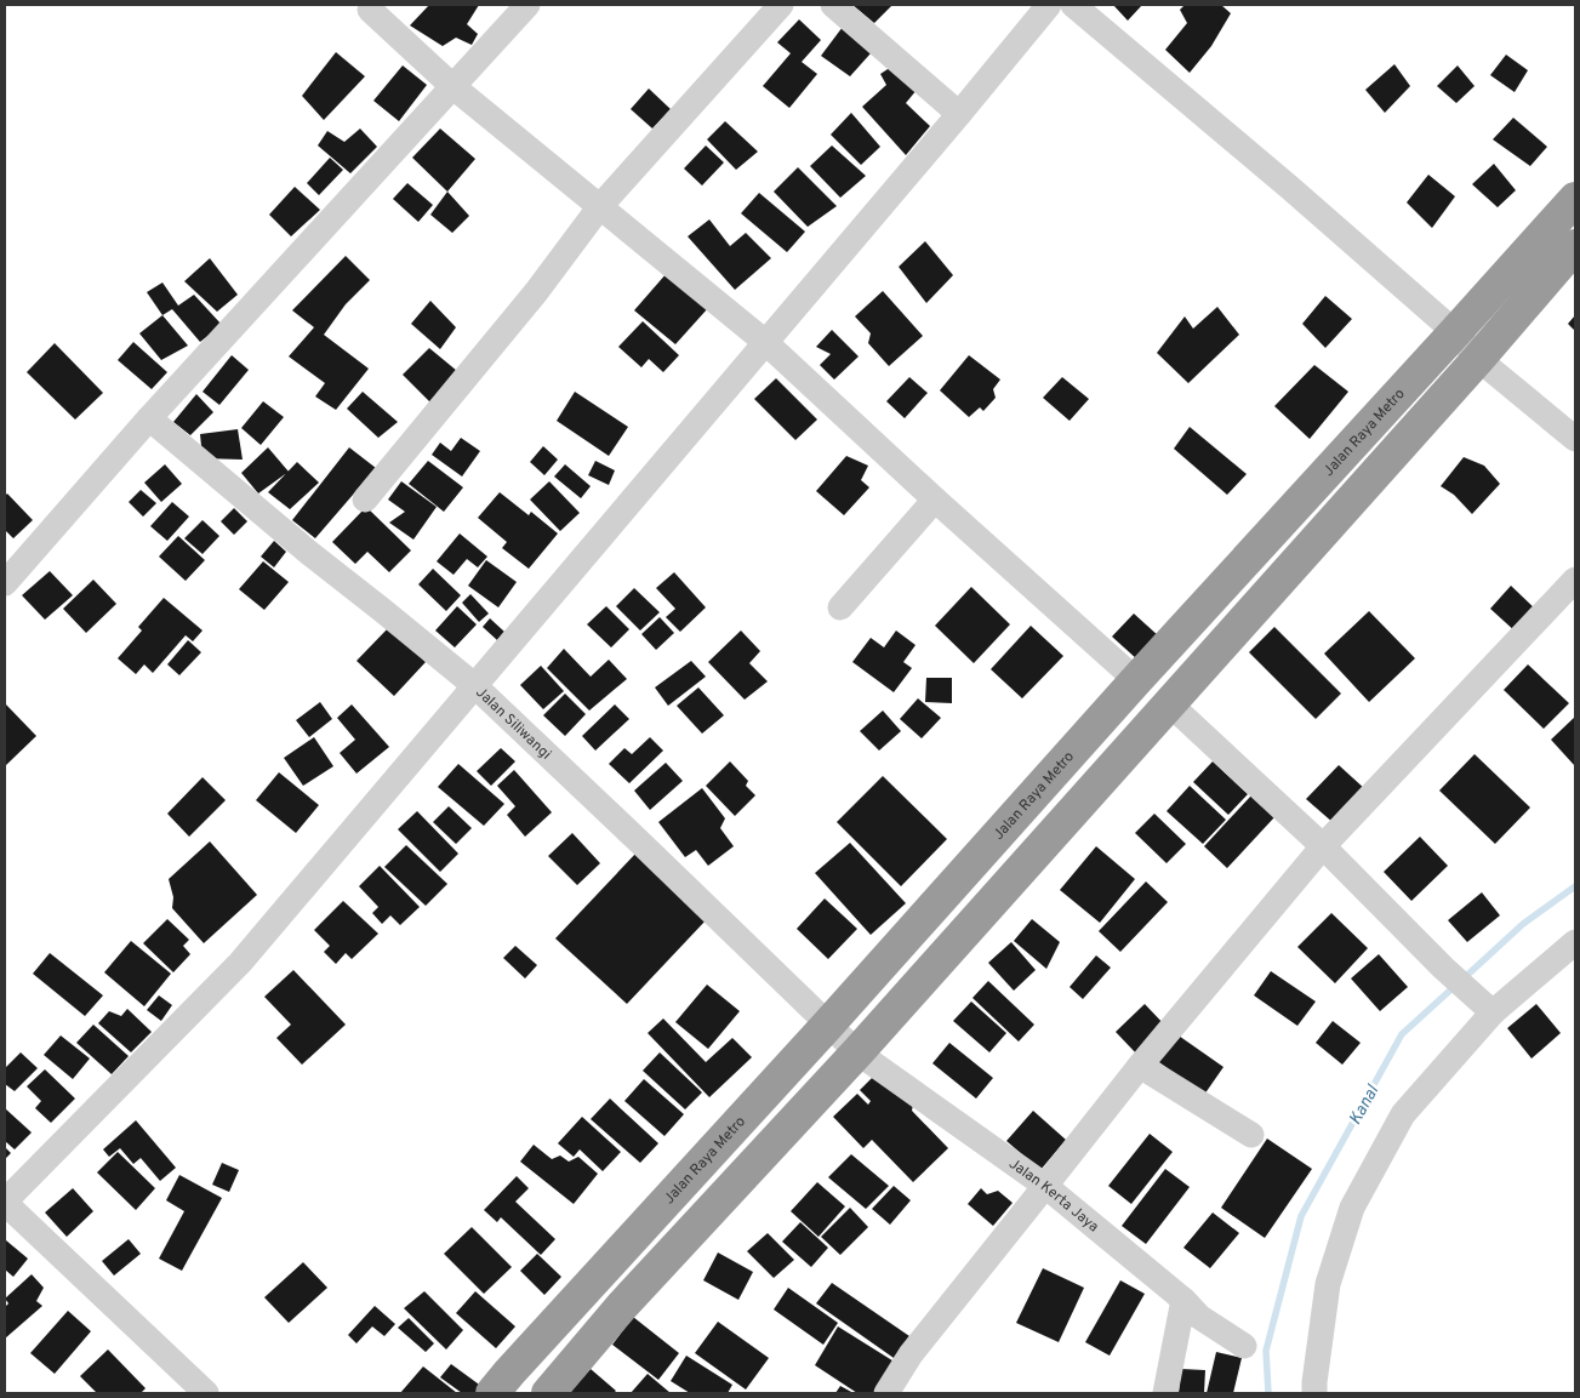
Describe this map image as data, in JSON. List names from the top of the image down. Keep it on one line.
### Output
{"streets":{"highway":["Jalan Raya Metro"],"street":["Jalan Siliwangi","Jalan Kerta Jaya"]},"crossings":[["Jalan Raya Metro","Jalan Siliwangi"],["Jalan Siliwangi","Jalan Kerta Jaya"]],"water":["Kanal"]}
